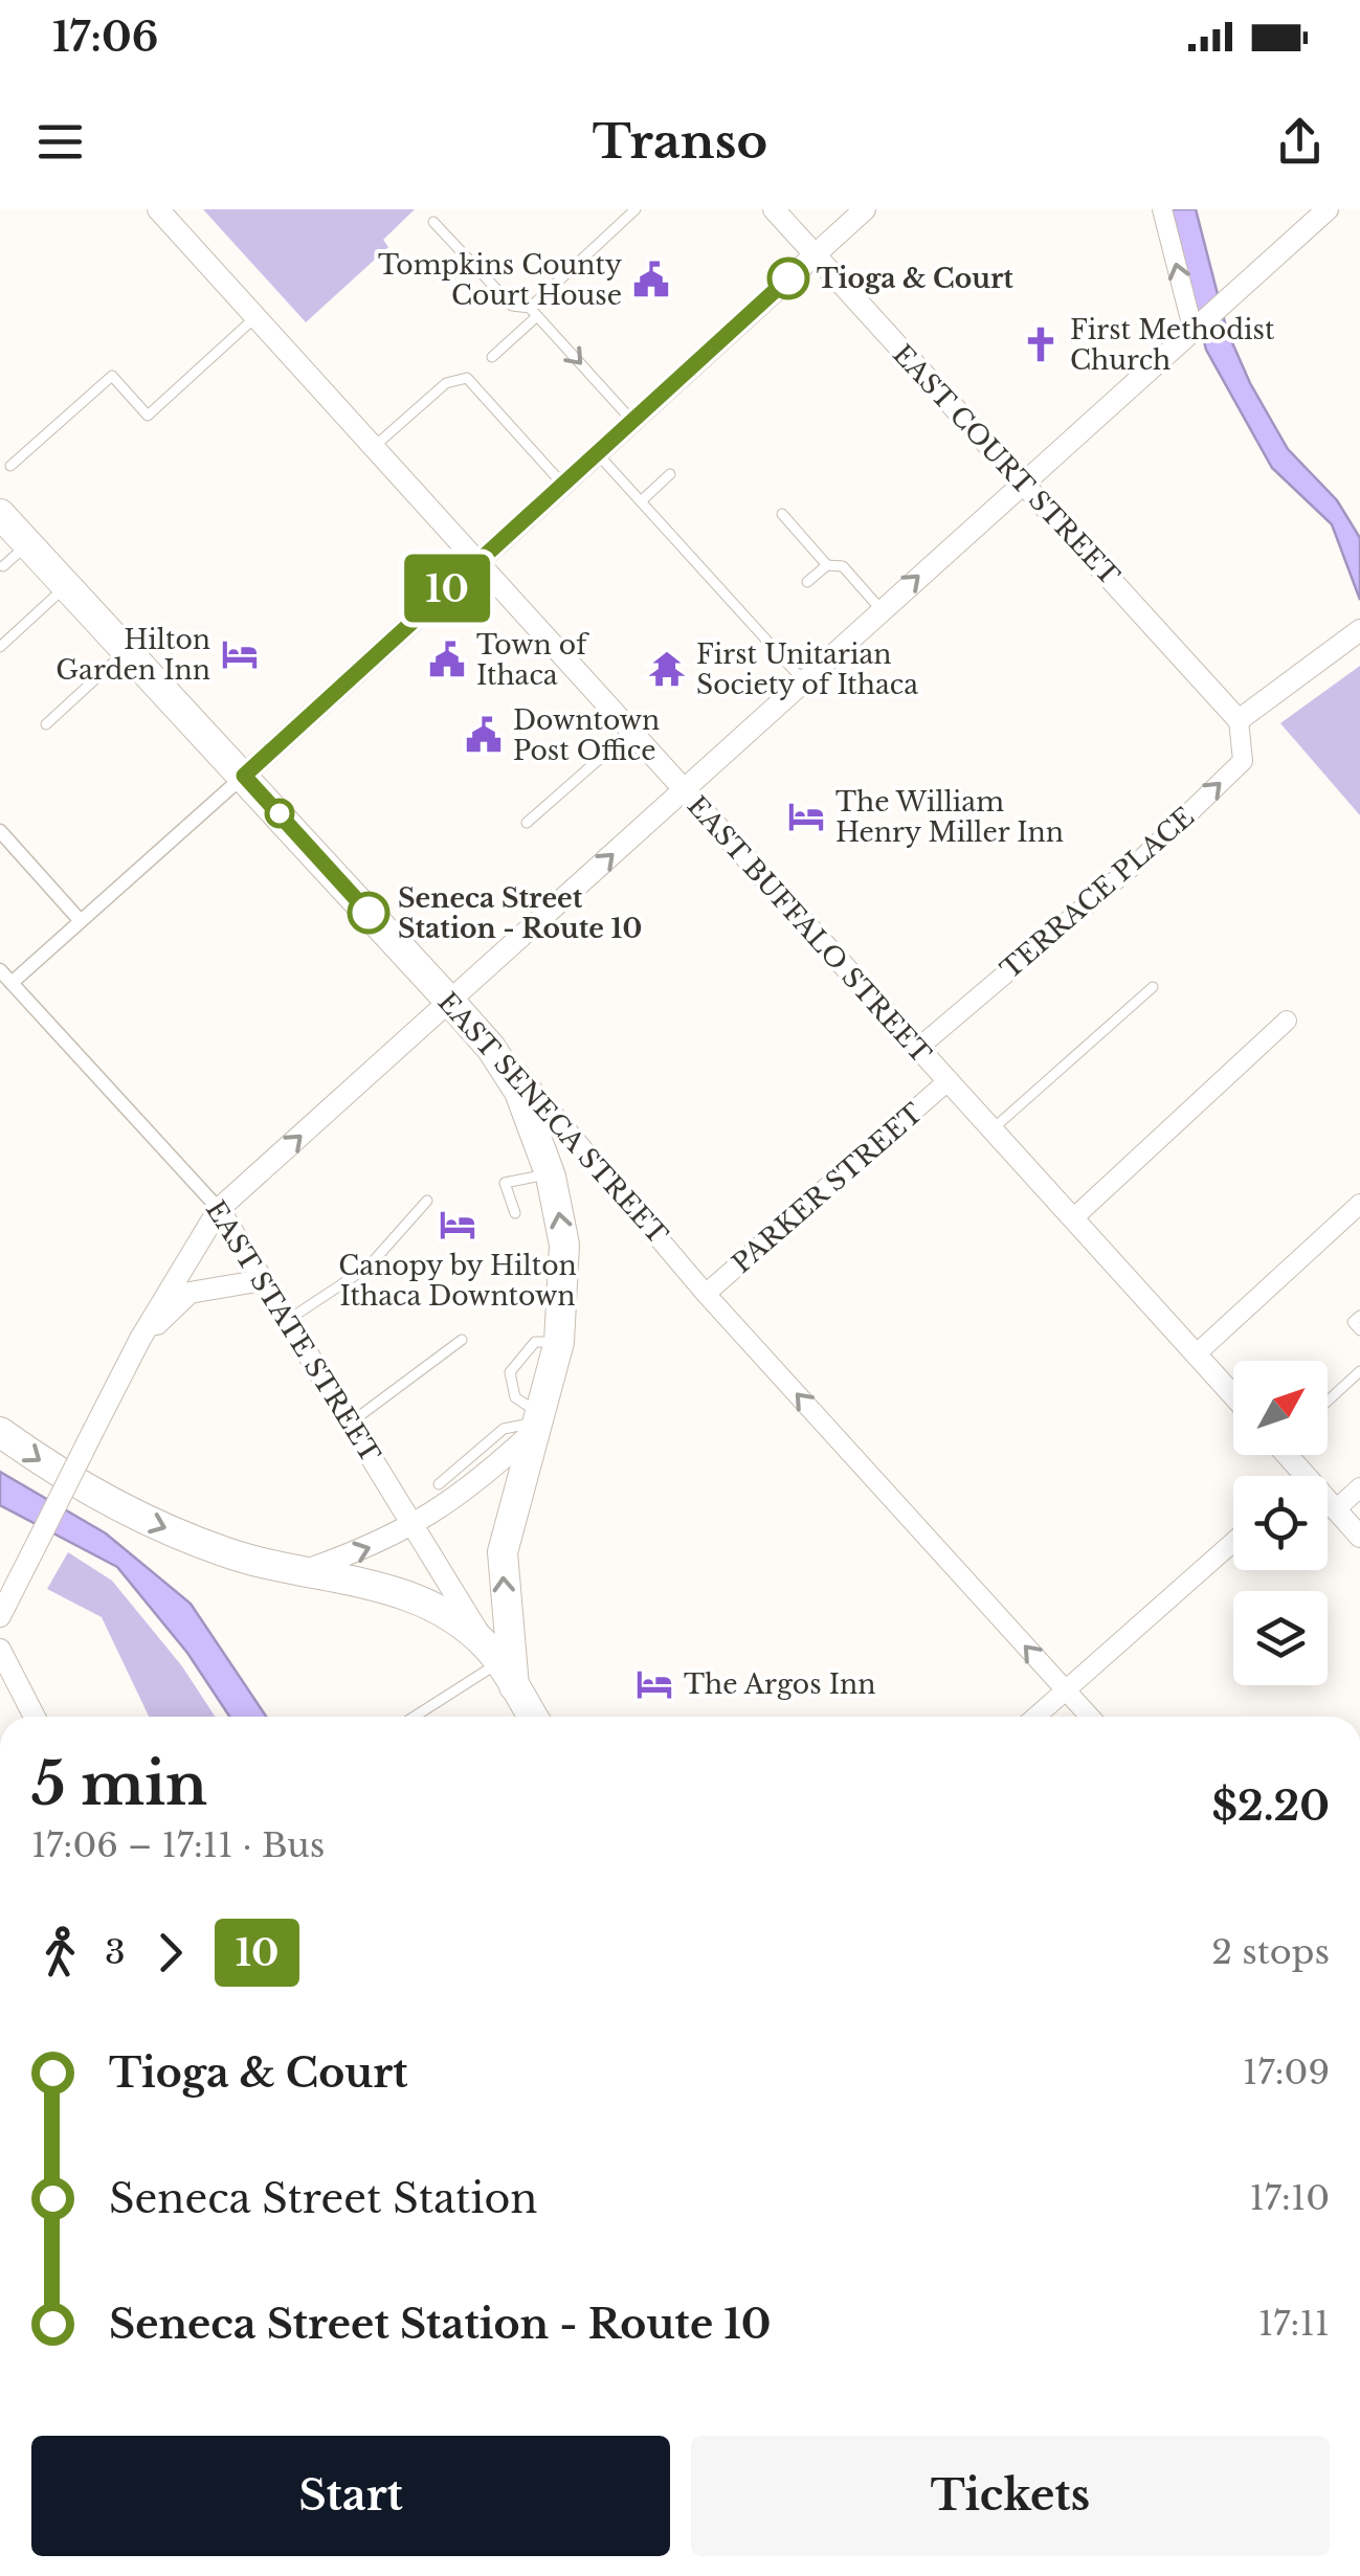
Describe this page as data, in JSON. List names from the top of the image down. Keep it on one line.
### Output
{"streets":{"highway":["EAST SENECA STREET","EAST STATE STREET"],"street":["EAST COURT STREET","TERRACE PLACE","EAST BUFFALO STREET","PARKER STREET"]},"crossings":[["EAST COURT STREET","TERRACE PLACE"],["TERRACE PLACE","EAST BUFFALO STREET"],["EAST BUFFALO STREET","PARKER STREET"],["EAST SENECA STREET","PARKER STREET"]],"one_way":["TERRACE PLACE"],"places":{"other":["Tioga & Court","Seneca Street Station - Route 10"],"public building":["Tompkins County Court House","Town of Ithaca","Downtown Post Office"],"church":["First Methodist Church"],"hotel":["Hilton Garden Inn","The William Henry Miller Inn","Canopy by Hilton Ithaca Downtown","The Argos Inn"],"temple":["First Unitarian Society of Ithaca"]},"lines":["bus line 10"],"north":"top right","page":{"status":"17:06","header":"Transo","on_map":"10","heading":["5 min","17:06 – 17:11 · Bus","$2.20"],"legs":["3","10","2 stops"],"list":[{"name":"Tioga & Court","value":"17:09"},{"name":"Seneca Street Station","value":"17:10"},{"name":"Seneca Street Station - Route 10","value":"17:11"}],"buttons":["Start","Tickets"]}}
